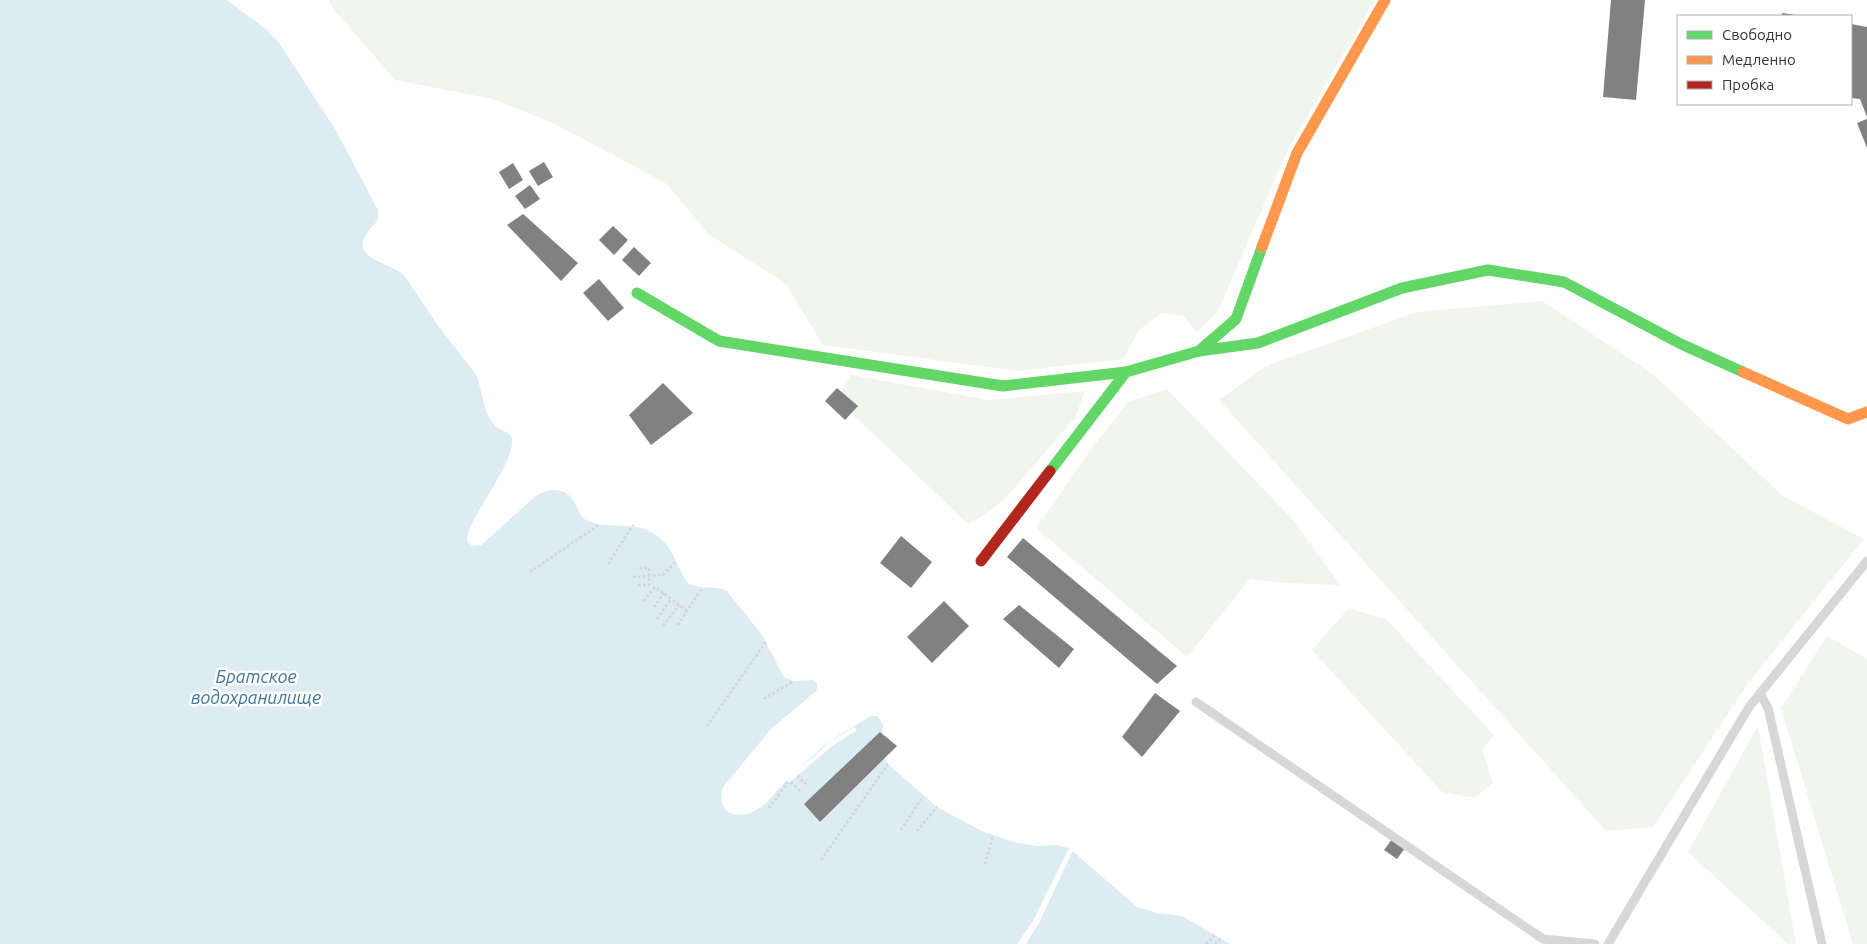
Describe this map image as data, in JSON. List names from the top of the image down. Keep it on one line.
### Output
{"water":["Братское водохранилище"],"legend":["Свободно","Медленно","Пробка"]}
